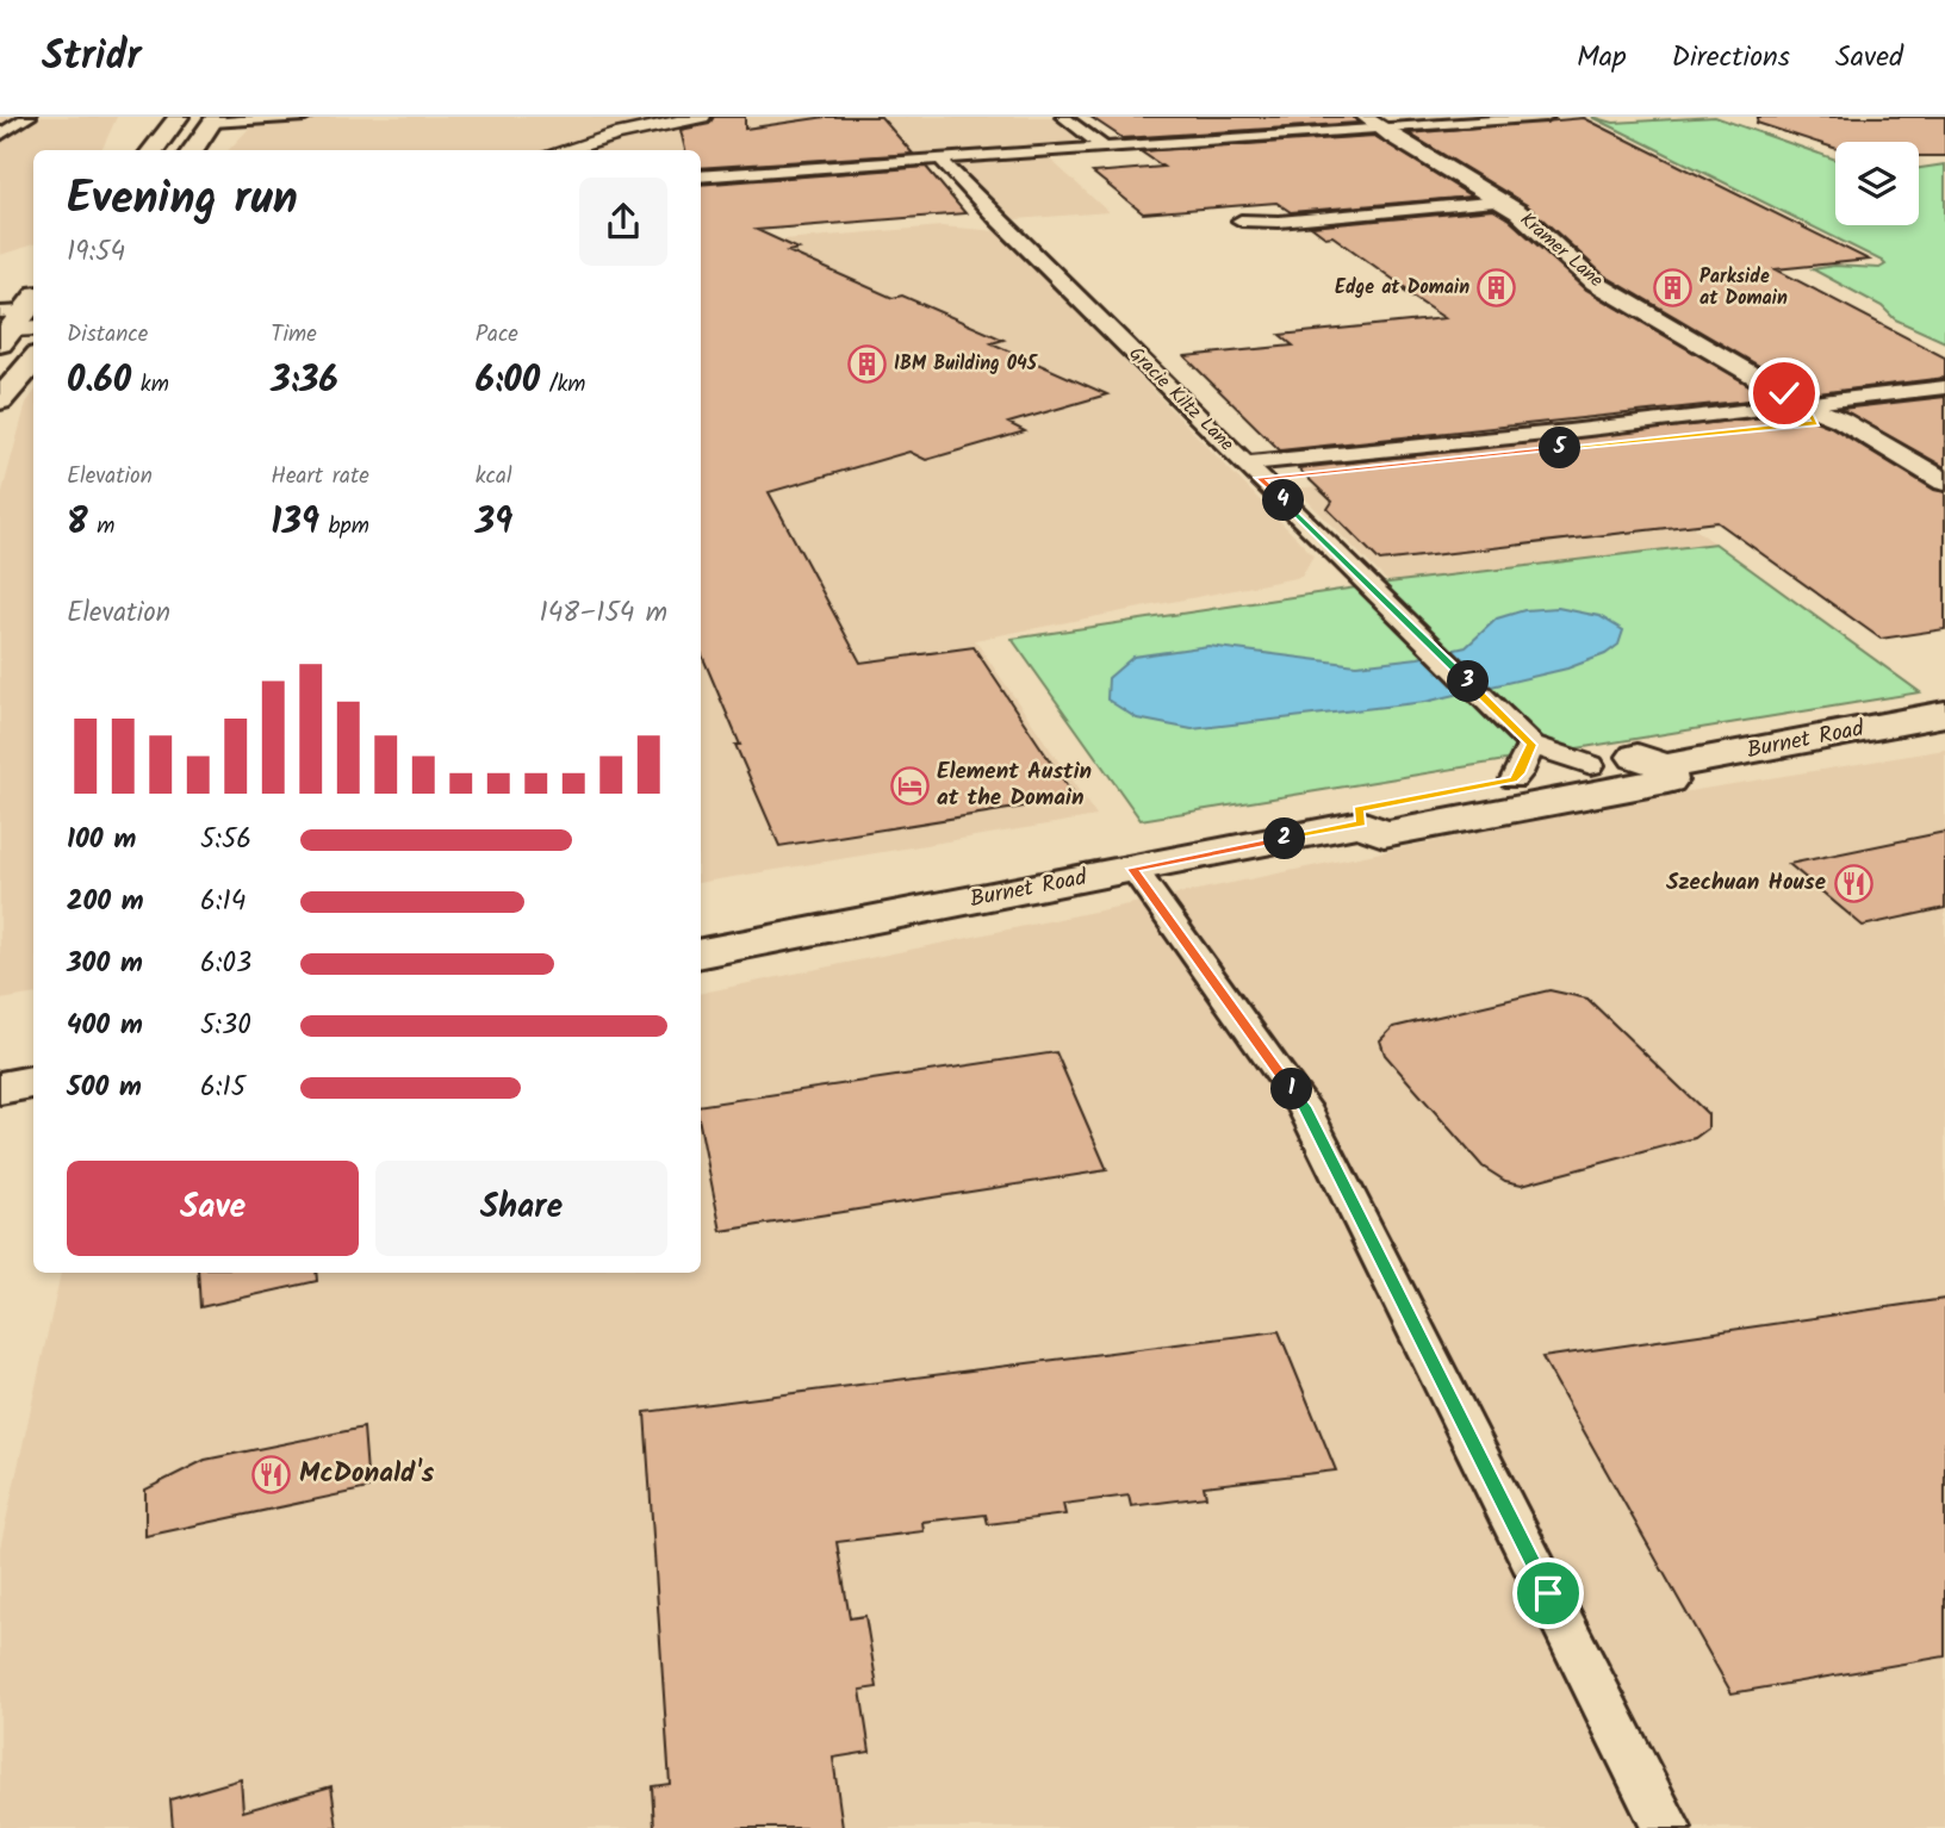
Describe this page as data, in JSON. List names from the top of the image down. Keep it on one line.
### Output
{"streets":{"main road":["Burnet Road"],"street":["Kramer Lane","Gracie Kiltz Lane"]},"crossings":[["Gracie Kiltz Lane","Burnet Road"]],"places":{"building":["Edge at Domain","Parkside at Domain","IBM Building 045"],"hotel":["Element Austin at the Domain"],"restaurant":["Szechuan House","McDonald's"]},"page":{"header":"Stridr","nav":["Map","Directions","Saved"],"heading":["Evening run","19:54"],"stats":[["Distance","0.60 km"],["Time","3:36"],["Pace","6:00 /km"],["Elevation","8 m"],["Heart rate","139 bpm"],["kcal","39"]],"pins":["5","4","3","2","1"],"chart":["Elevation","148–154 m"],"list":[{"name":"100 m","note":"5:56"},{"name":"200 m","note":"6:14"},{"name":"300 m","note":"6:03"},{"name":"400 m","note":"5:30"},{"name":"500 m","note":"6:15"}],"buttons":["Save","Share"]}}
